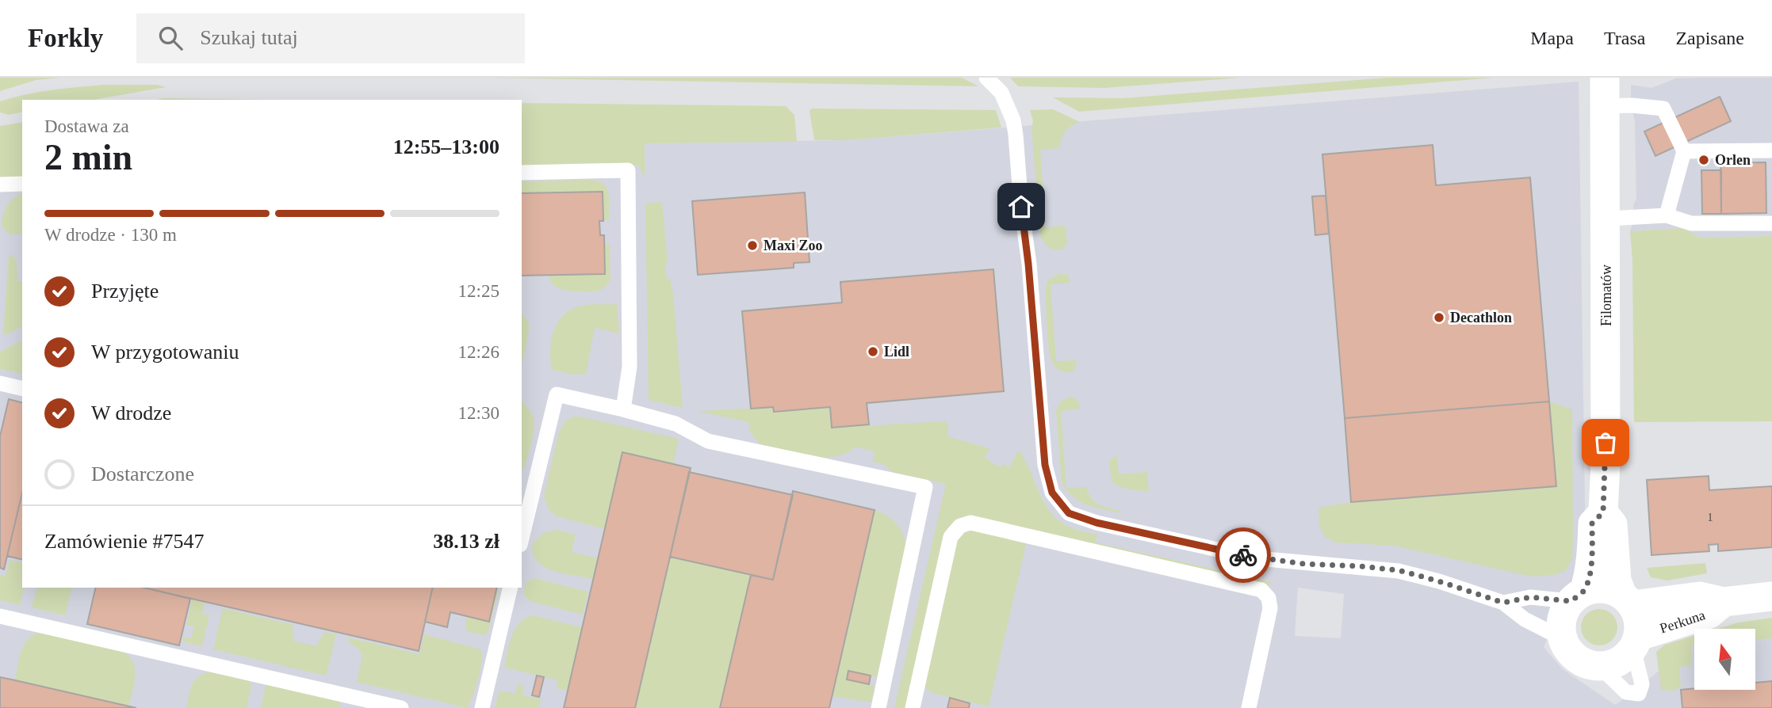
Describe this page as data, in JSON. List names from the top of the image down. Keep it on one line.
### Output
{"streets":{"street":["Filomatów","Perkuna"]},"crossings":[["Filomatów","Perkuna"]],"places":["Orlen","Maxi Zoo","Decathlon","Lidl"],"house_numbers":["1"],"north":"top","page":{"header":"Forkly","search":"Szukaj tutaj","nav":["Mapa","Trasa","Zapisane"],"heading":["2 min","Dostawa za","12:55–13:00"],"panel":["Zamówienie #7547","38.13 zł"],"bar":"W drodze · 130 m","list":[["Przyjęte","12:25"],["W przygotowaniu","12:26"],["W drodze","12:30"],"Dostarczone"]}}
